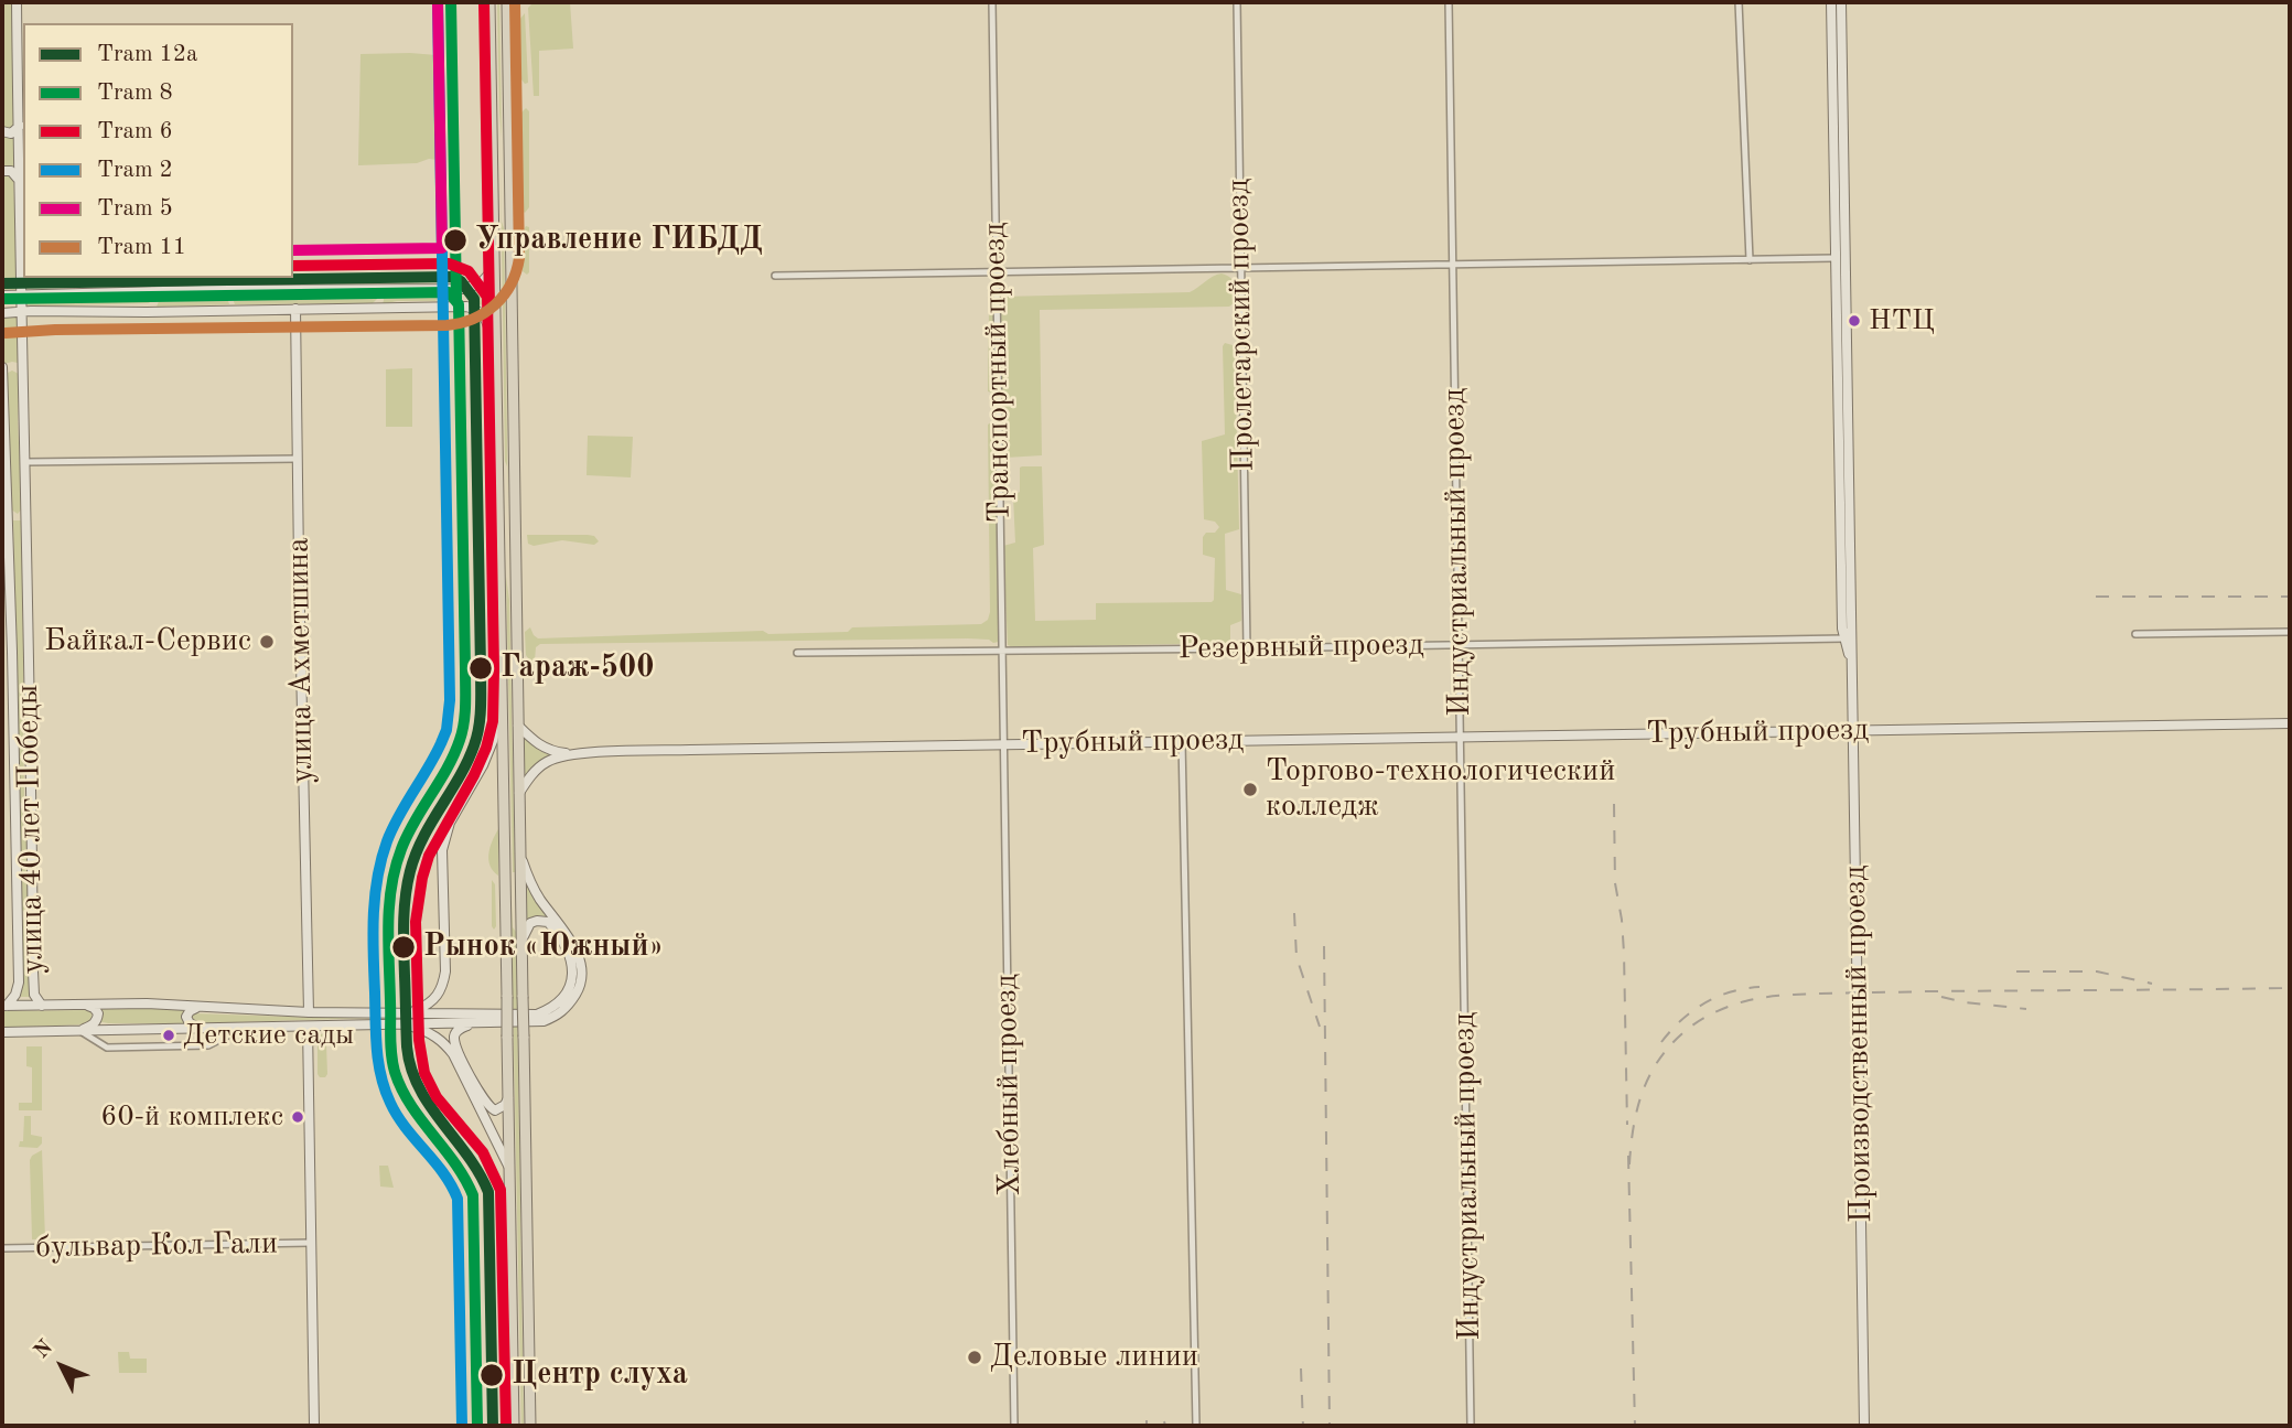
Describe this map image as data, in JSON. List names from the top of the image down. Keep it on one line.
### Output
{"streets":{"street":["Пролетарский проезд","Транспортный проезд","Индустриальный проезд","Резервный проезд","улица Ахметшина","Трубный проезд","улица 40 лет Победы","Производственный проезд","Хлебный проезд","бульвар Кол Гали"]},"crossings":[["Пролетарский проезд","Резервный проезд"],["Транспортный проезд","Резервный проезд"],["Транспортный проезд","Трубный проезд"],["Транспортный проезд","Хлебный проезд"],["Индустриальный проезд","Резервный проезд"],["Индустриальный проезд","Трубный проезд"],["Резервный проезд","Производственный проезд"],["Трубный проезд","Производственный проезд"],["Трубный проезд","Хлебный проезд"]],"places":["Управление ГИБДД","НТЦ","Байкал-Сервис","Гараж-500","Торгово-технологический колледж","Рынок «Южный»","Детские сады","60-й комплекс","Деловые линии","Центр слуха"],"lines":["tram line 8","tram line 6","tram line 2","tram line 5","tram line 11","tram line 12а"],"legend":["Tram 12а","Tram 8","Tram 6","Tram 2","Tram 5","Tram 11"],"north":"top left"}
